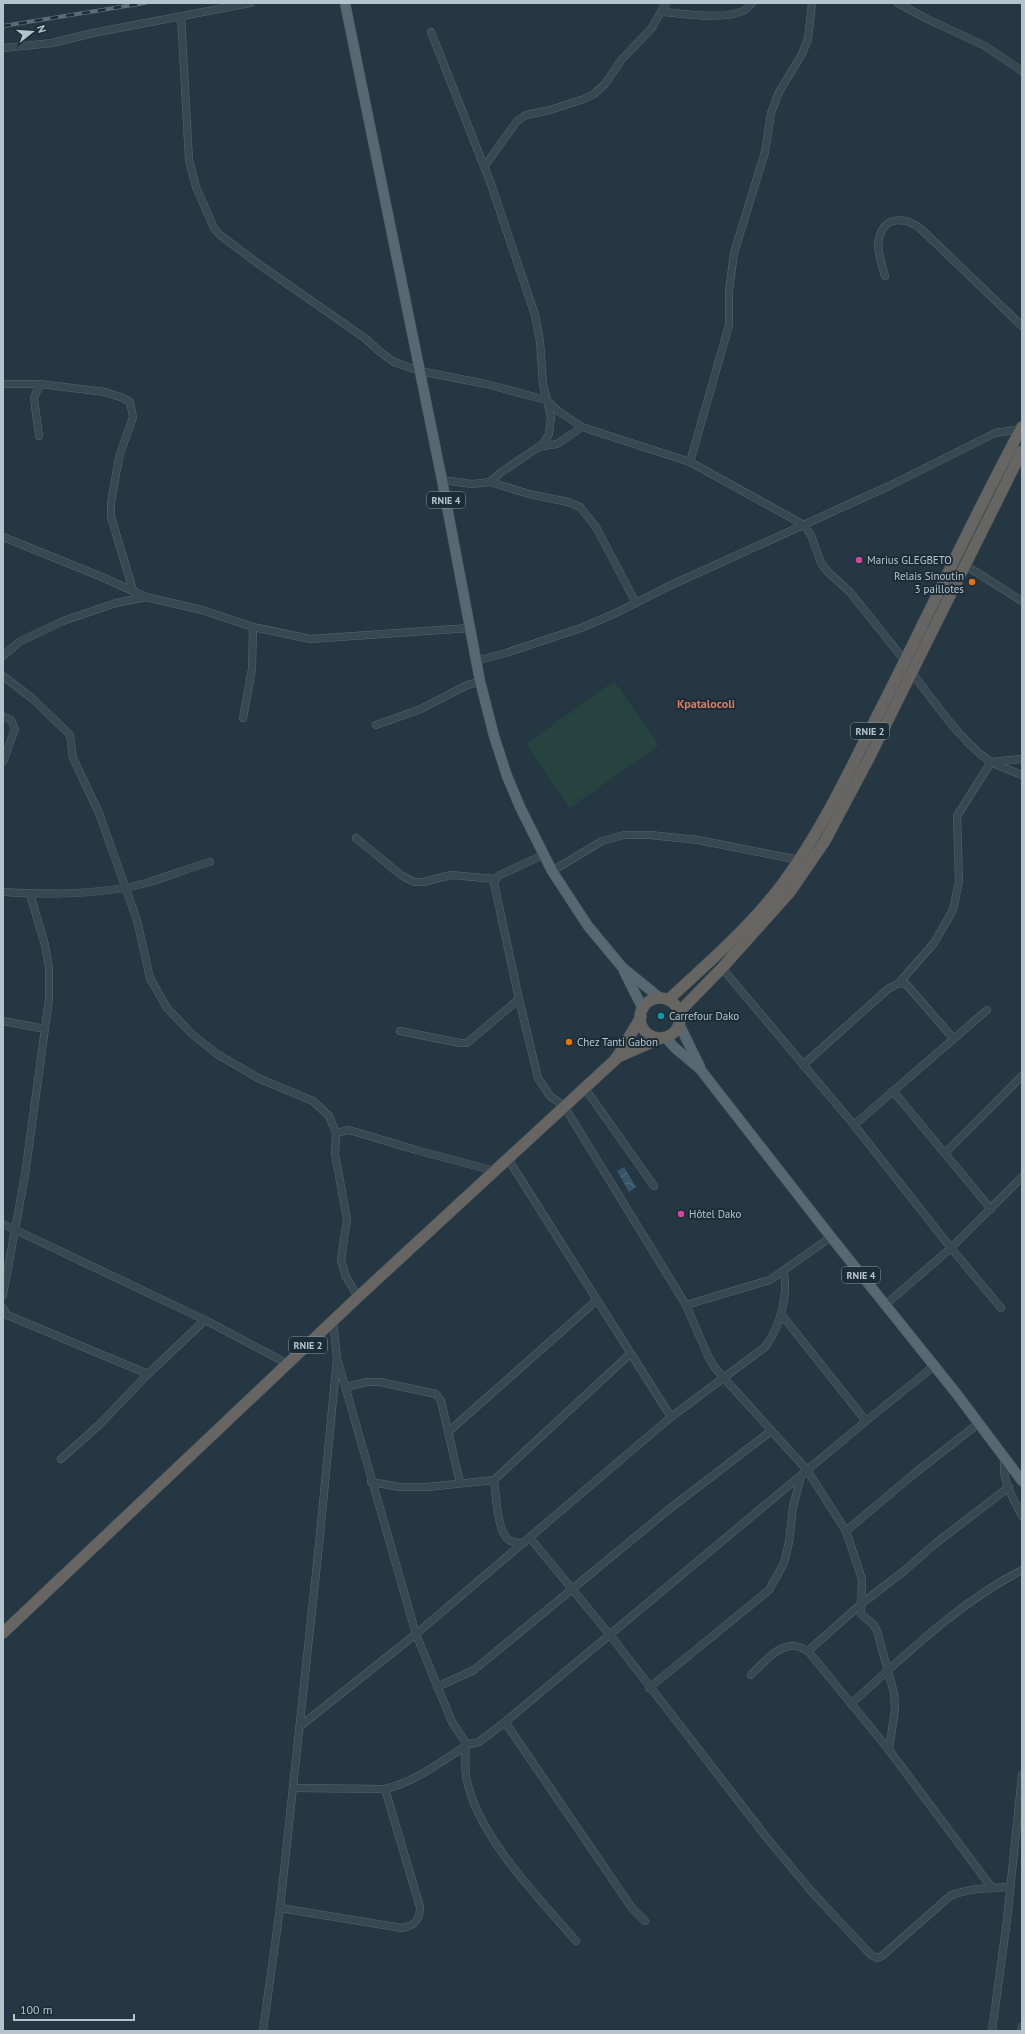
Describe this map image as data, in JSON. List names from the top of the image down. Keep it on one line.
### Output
{"streets":{"highway":["RNIE 2"],"main road":["RNIE 4"]},"crossings":[["RNIE 4","RNIE 2"]],"districts":["Kpatalocoli"],"places":["Marius GLEGBETO","Relais Sinoutin 3 paillotes","Carrefour Dako","Chez Tanti Gabon","Hôtel Dako"],"scale_bar":"100 m","north":"right"}
